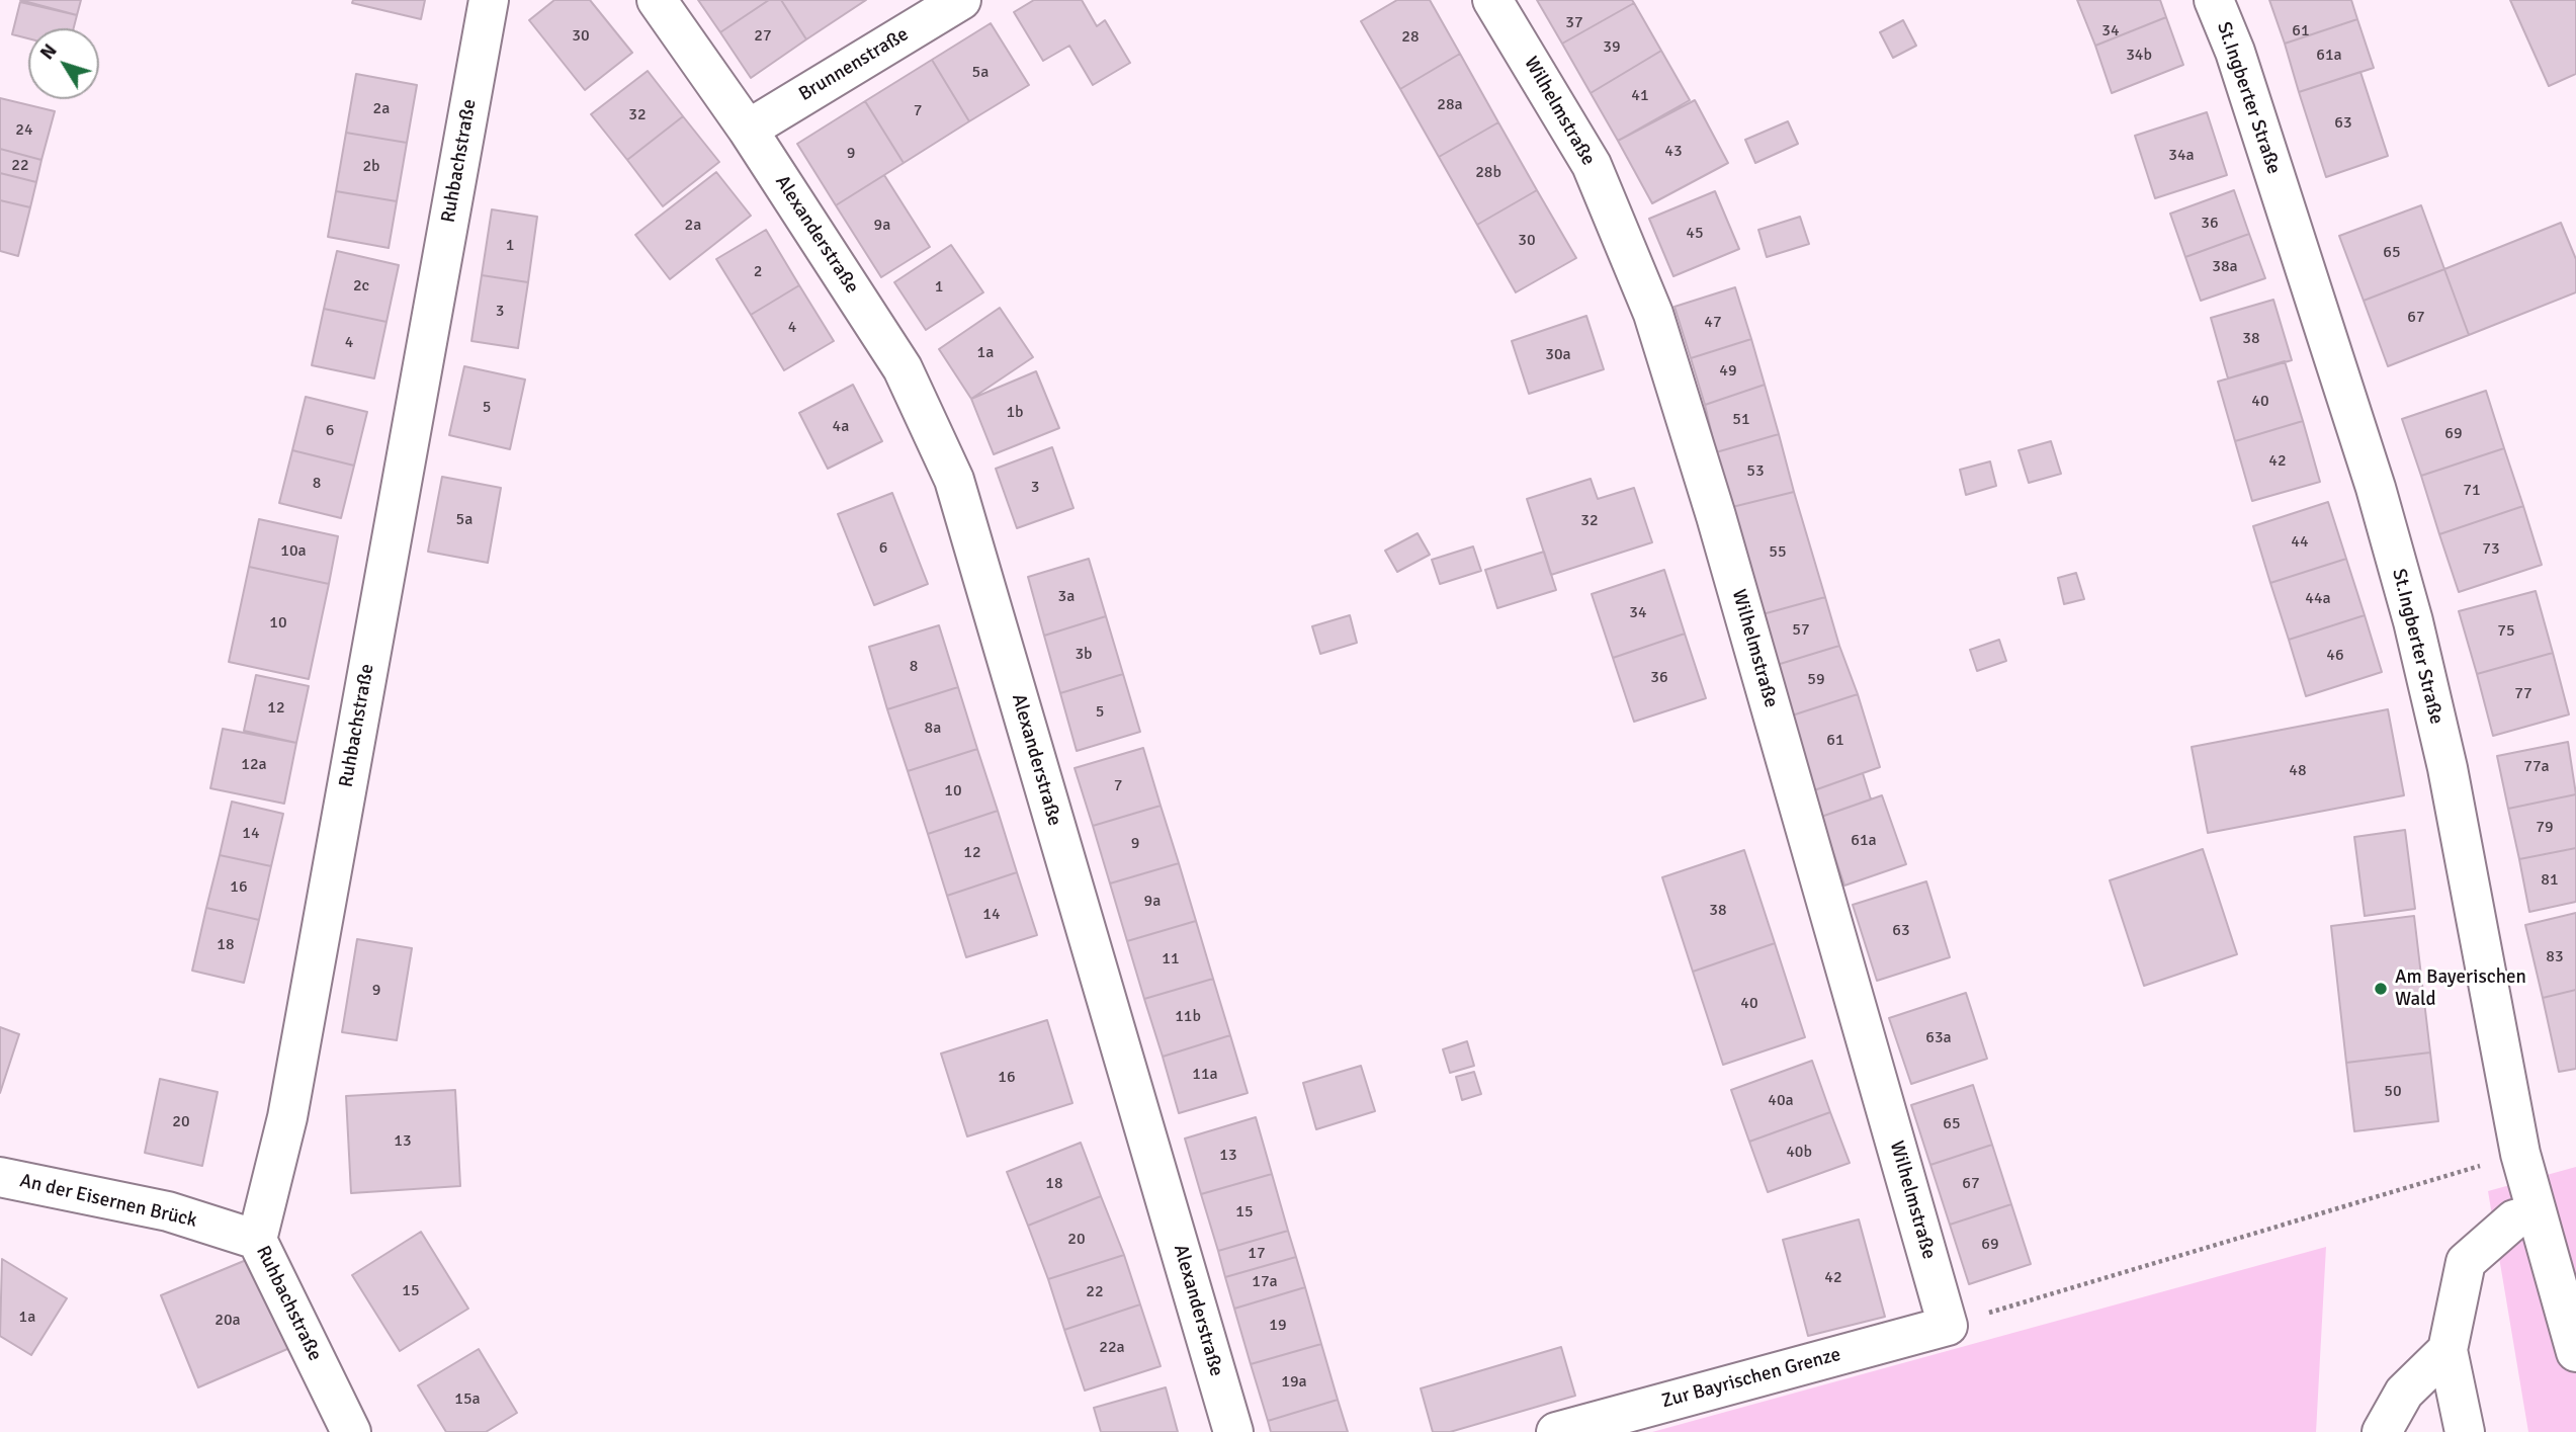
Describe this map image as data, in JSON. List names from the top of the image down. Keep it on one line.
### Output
{"streets":{"street":["Brunnenstraße","St.Ingberter Straße","Wilhelmstraße","Ruhbachstraße","Alexanderstraße","An der Eisernen Brück","Zur Bayrischen Grenze"]},"crossings":[["Brunnenstraße","Alexanderstraße"],["Wilhelmstraße","Zur Bayrischen Grenze"],["Ruhbachstraße","An der Eisernen Brück"]],"places":["Am Bayerischen Wald"],"house_numbers":["37","34","61","30","27","28","39","34b","61a","5a","41","28a","2a","7","32","63","24","43","9","34a","22","2b","28b","36","2a","9a","45","30","1","65","38a","2","2c","1","3","67","47","4","38","4","1a","30a","49","40","5","1b","51","4a","6","69","42","53","8","3","71","5a","32","44","6","73","10a","55","3a","44a","34","10","57","75","3b","46","8","36","59","77","12","5","8a","61","12a","77a","48","7","10","79","14","61a","9","12","81","16","9a","38","14","63","18","83","11","9","40","11b","63a","11a","16","50","40a","20","65","13","40b","13","18","67","15","20","69","17","42","17a","15","22","1a","20a","19","22a","19a","15a"],"north":"top left"}
